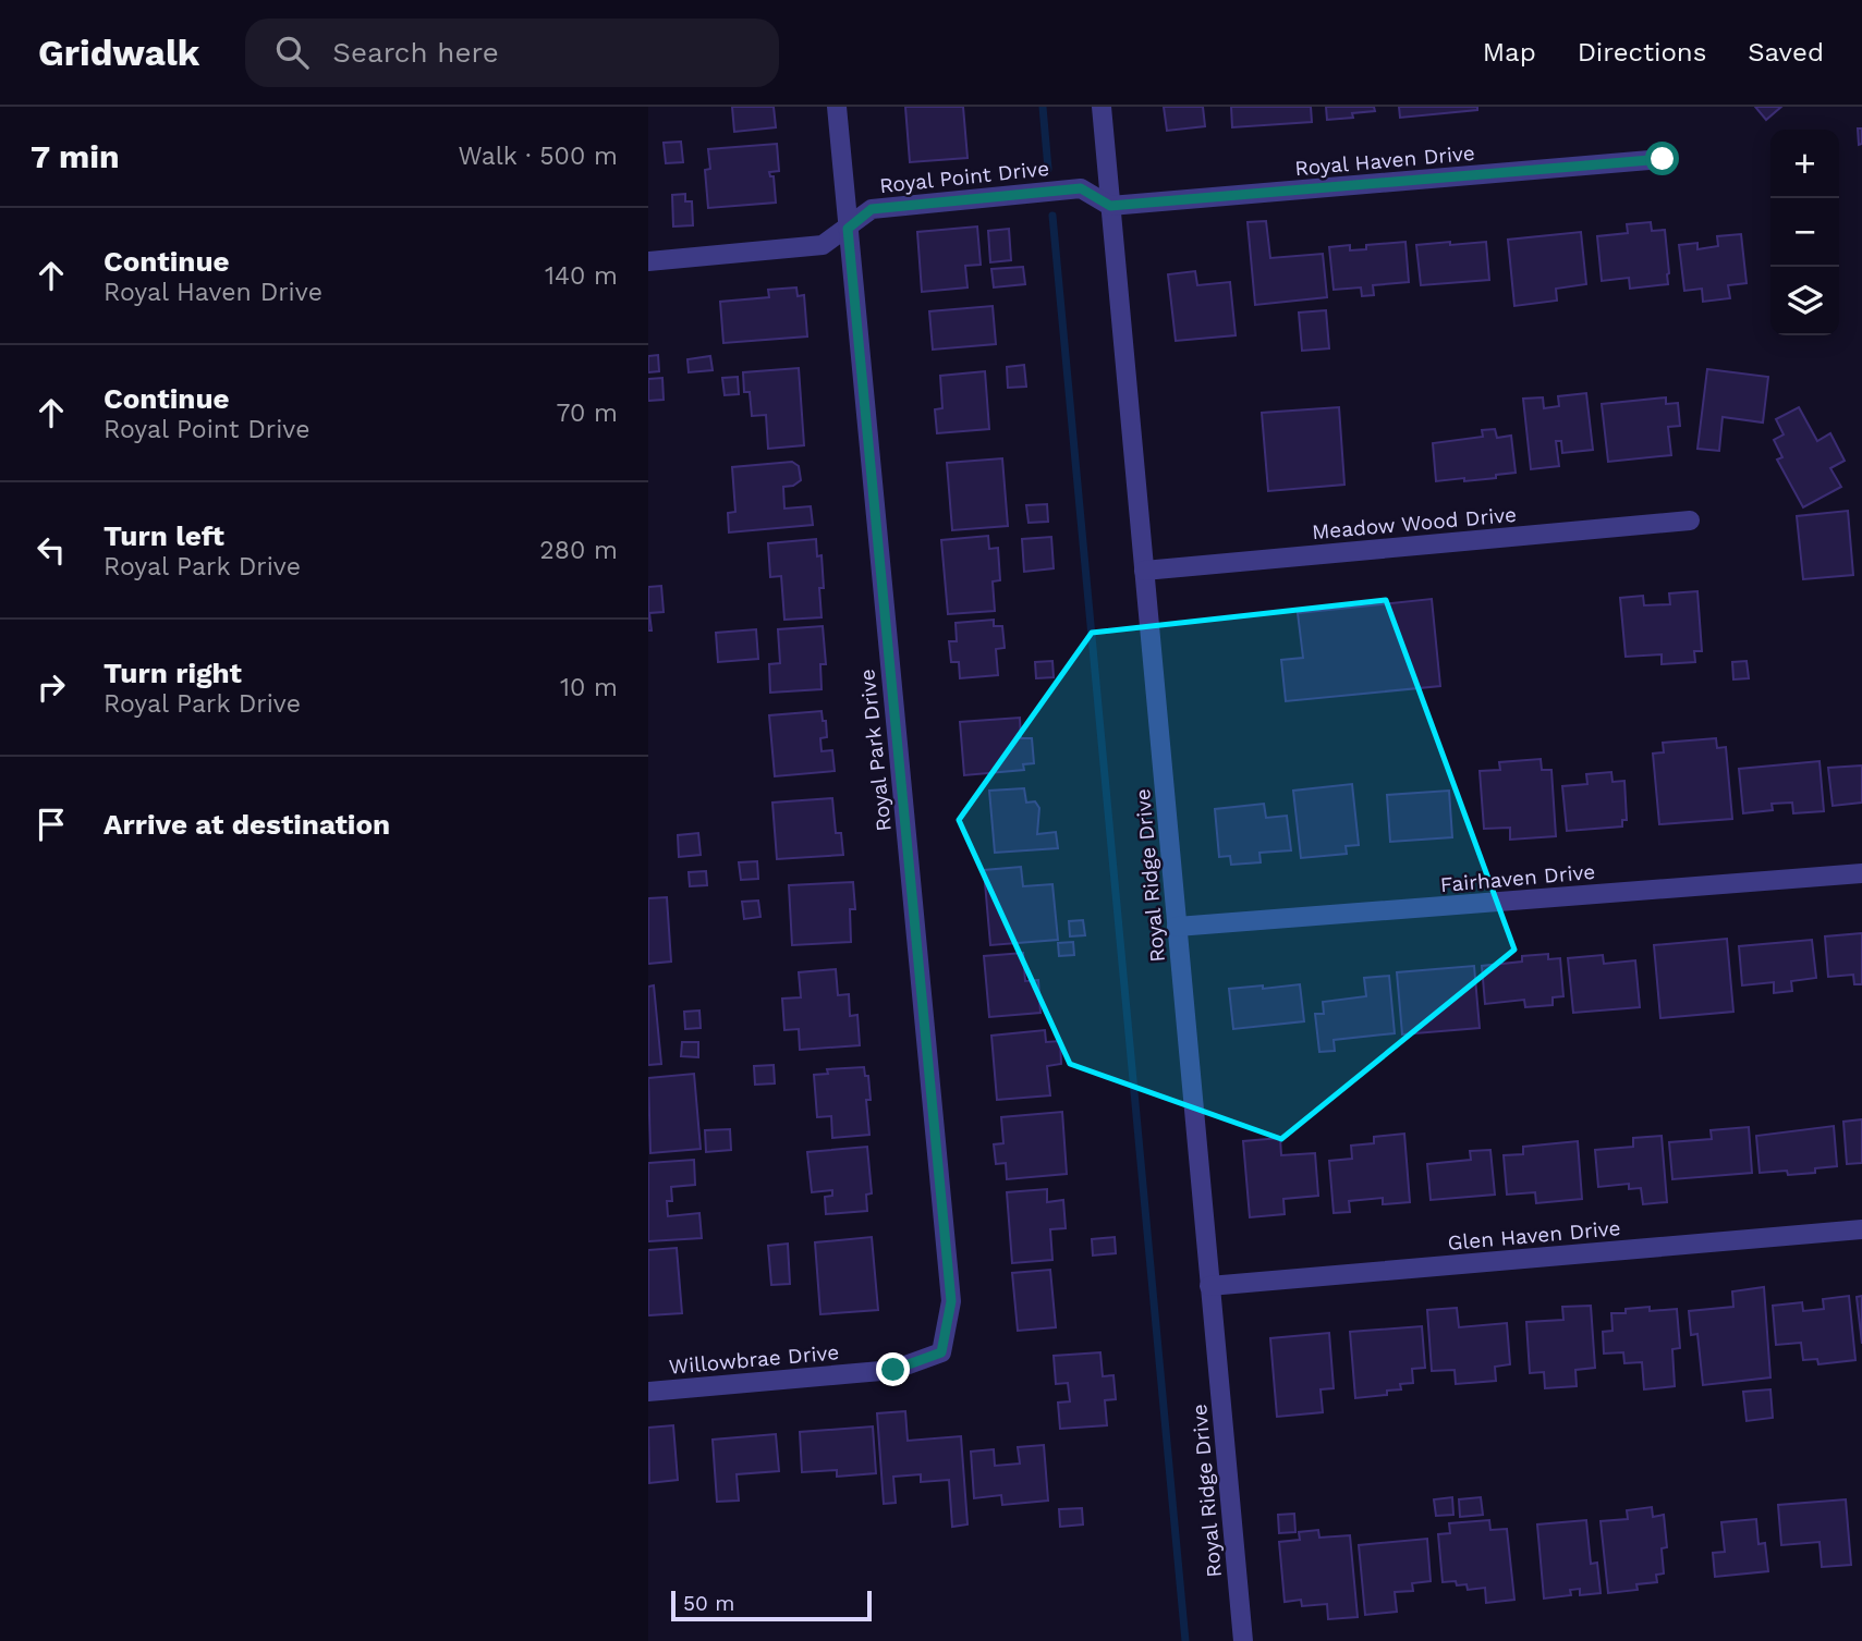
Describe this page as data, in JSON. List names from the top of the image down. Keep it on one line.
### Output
{"streets":{"street":["Royal Haven Drive","Royal Point Drive","Meadow Wood Drive","Royal Park Drive","Royal Ridge Drive","Fairhaven Drive","Glen Haven Drive","Willowbrae Drive"]},"crossings":[["Royal Haven Drive","Royal Point Drive"],["Royal Haven Drive","Royal Ridge Drive"],["Royal Point Drive","Royal Park Drive"],["Royal Point Drive","Royal Ridge Drive"],["Meadow Wood Drive","Royal Ridge Drive"],["Royal Park Drive","Willowbrae Drive"],["Royal Ridge Drive","Fairhaven Drive"],["Royal Ridge Drive","Glen Haven Drive"]],"scale_bar":"50 m","page":{"header":"Gridwalk","search":"Search here","nav":["Map","Directions","Saved"],"heading":["7 min","Walk · 500 m"],"map_buttons":["+","−"],"list":[["Continue","Royal Haven Drive","140 m"],["Continue","Royal Point Drive","70 m"],["Turn left","Royal Park Drive","280 m"],["Turn right","Royal Park Drive","10 m"],"Arrive at destination"],"scale":"50 m"}}
